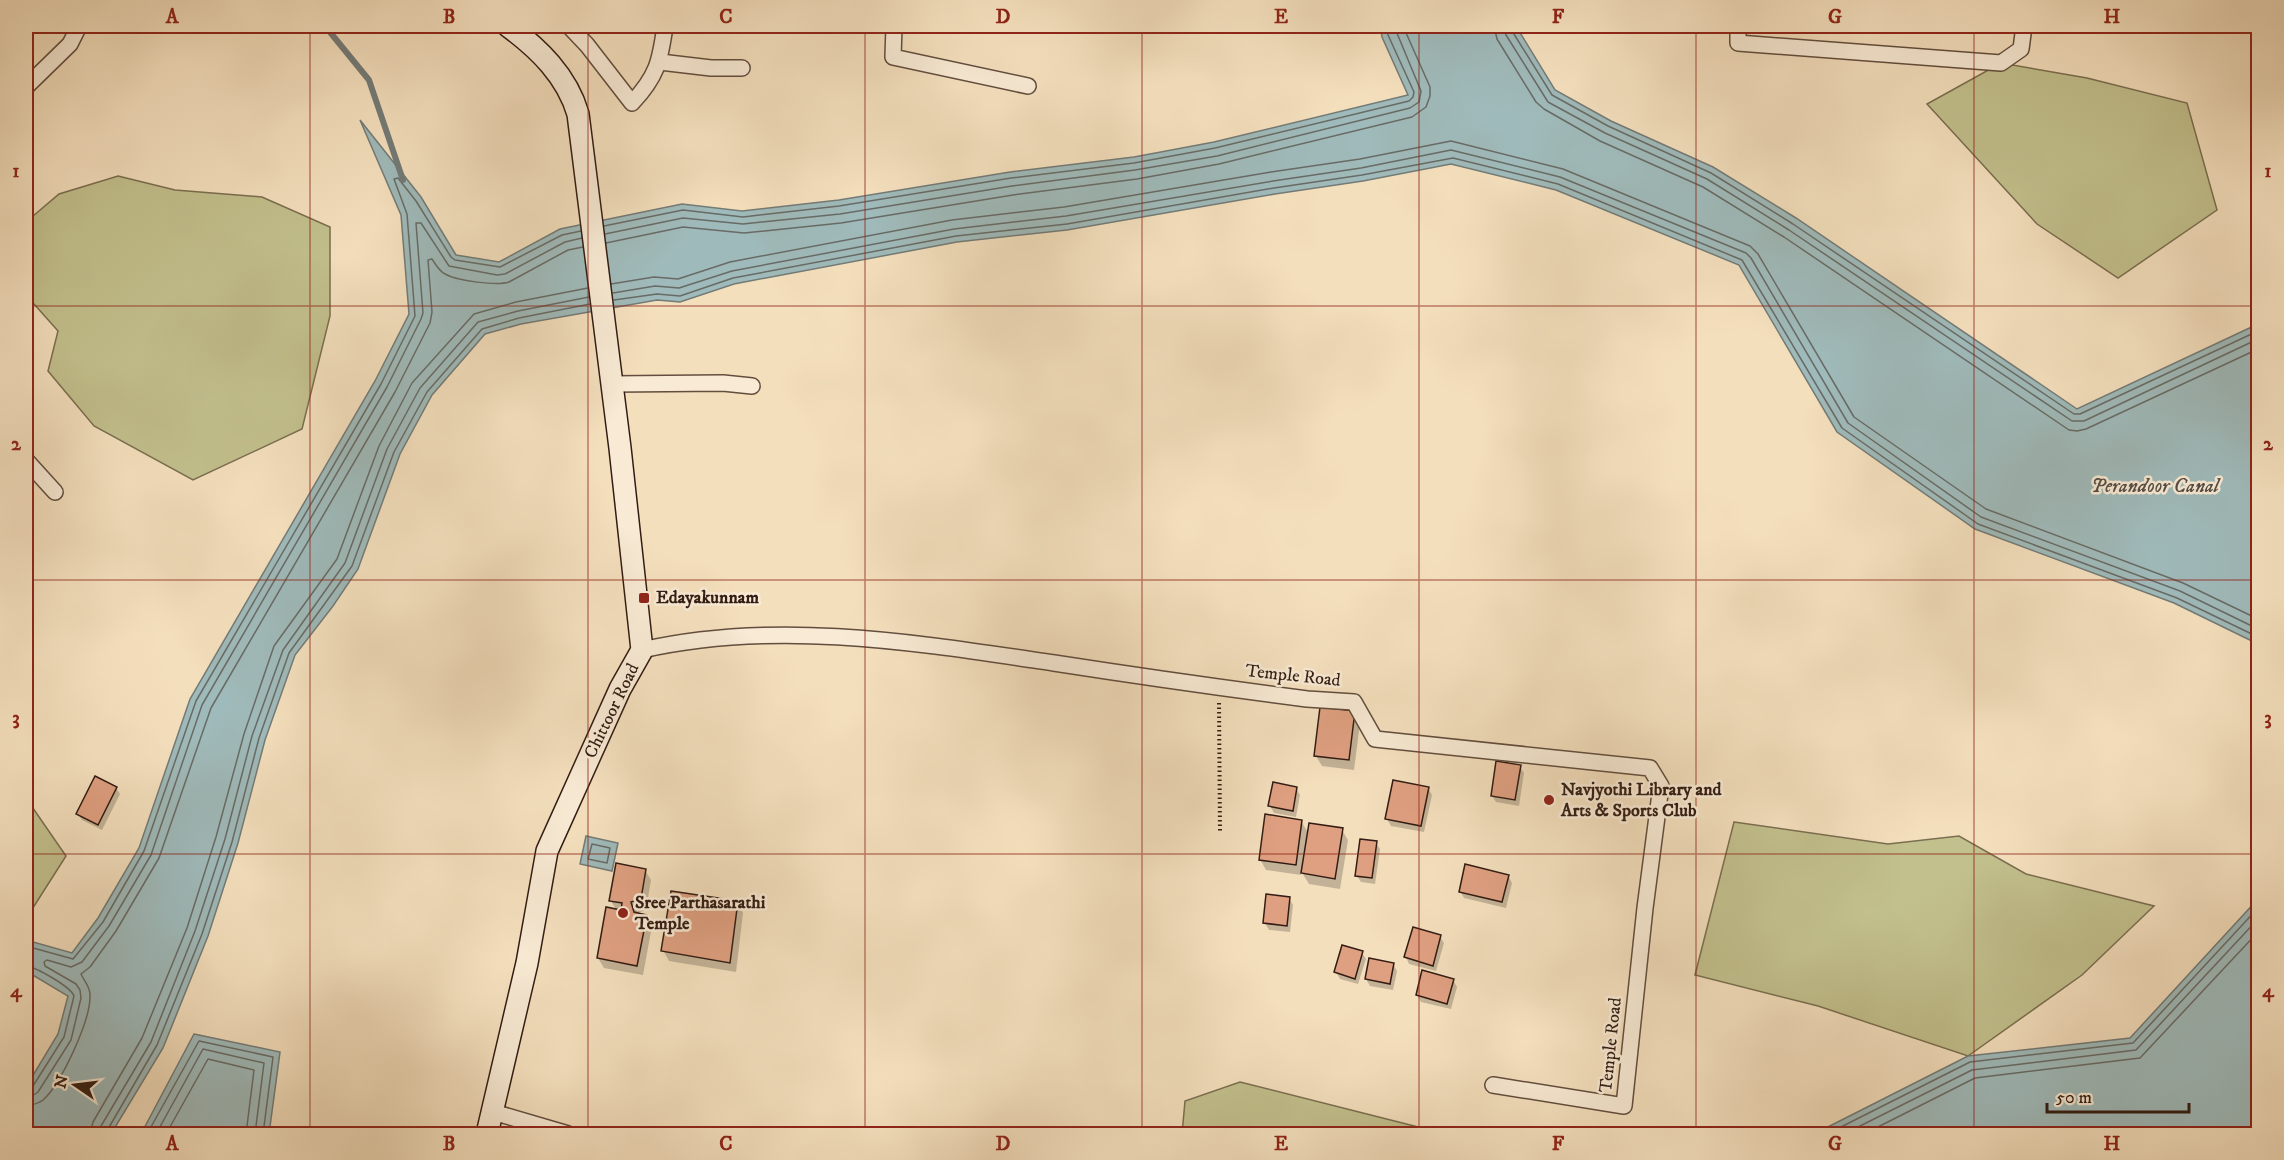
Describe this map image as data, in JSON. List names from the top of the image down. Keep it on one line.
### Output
{"streets":{"main road":["Chittoor Road"],"street":["Temple Road"]},"crossings":[["Temple Road","Chittoor Road"]],"water":["Perandoor Canal"],"places":{"transit":["Edayakunnam"],"other":["Navjyothi Library and Arts & Sports Club","Sree Parthasarathi Temple"]},"scale_bar":"50 m","north":"left","grid":{"columns":["A","B","C","D","E","F","G","H"],"rows":["1","2","3","4"]}}
